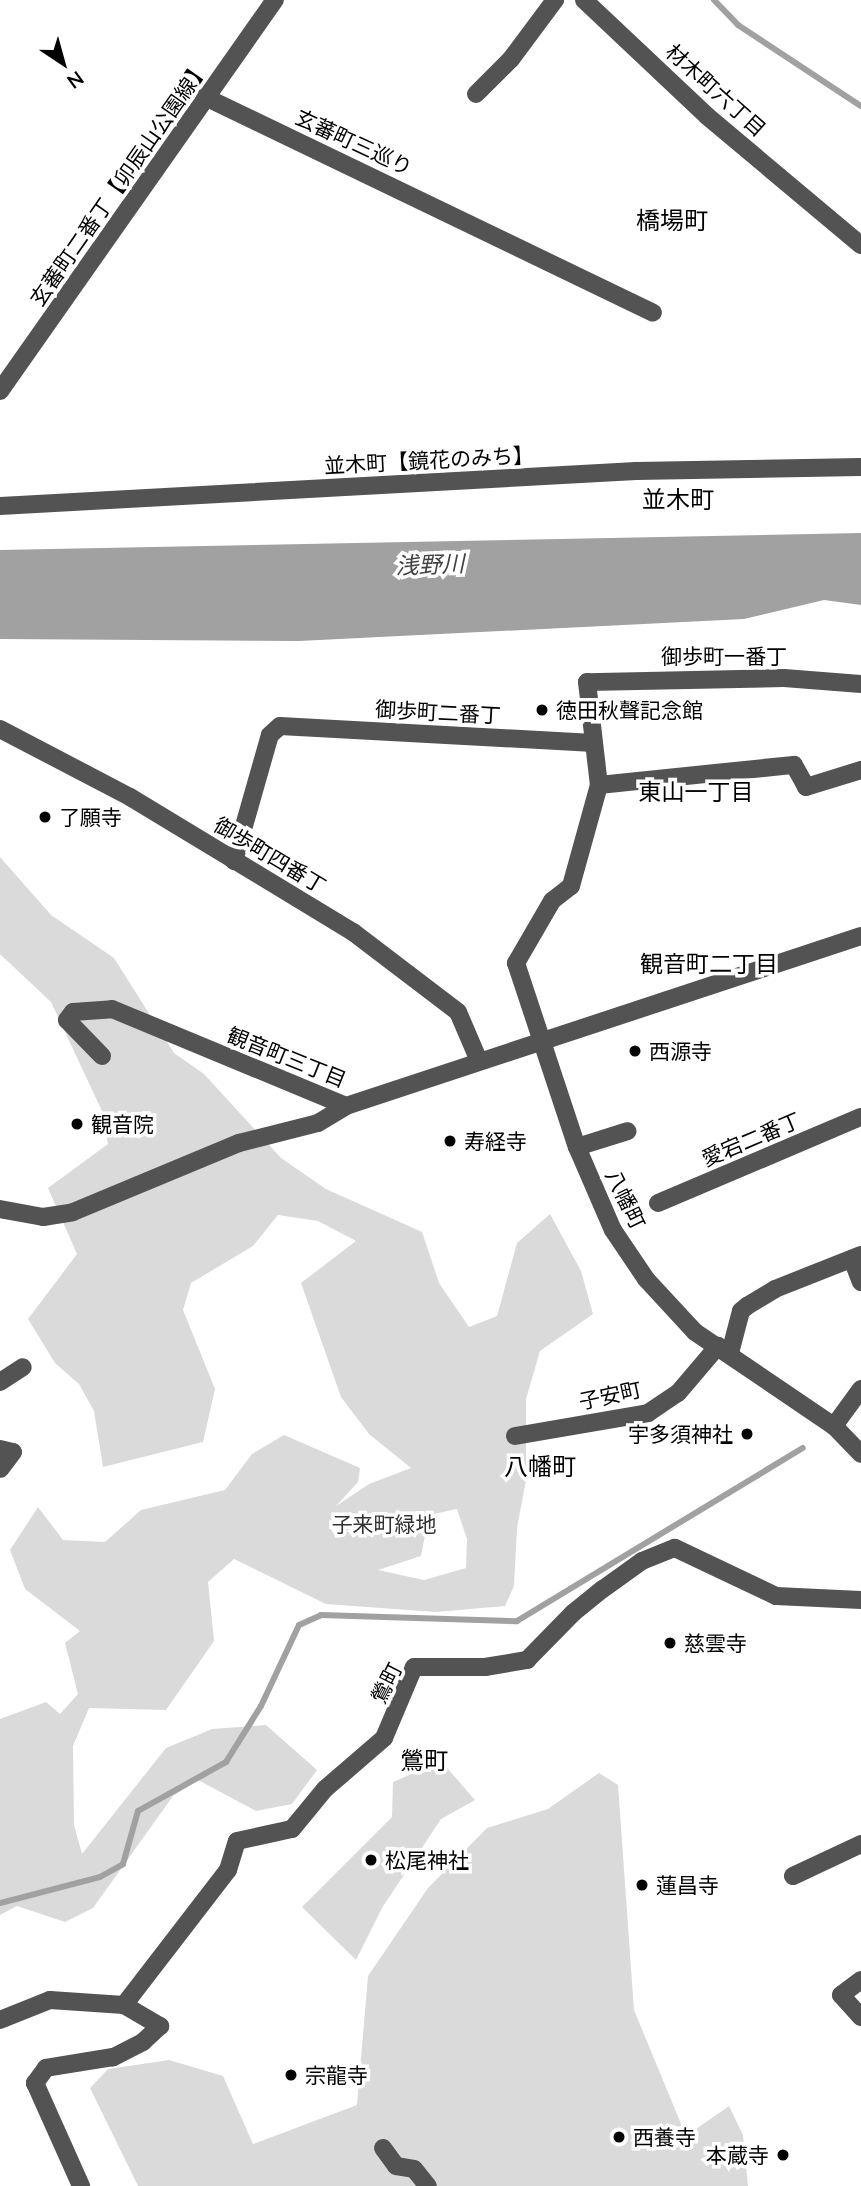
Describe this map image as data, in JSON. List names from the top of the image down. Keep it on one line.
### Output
{"streets":{"street":["材木町六丁目","玄蕃町三巡り","玄蕃町二番丁【卯辰山公園線】","並木町【鏡花のみち】","御歩町一番丁","御歩町二番丁","御歩町四番丁","観音町三丁目","愛宕二番丁","八幡町","子安町","鶯町"]},"crossings":[["玄蕃町三巡り","玄蕃町二番丁【卯辰山公園線】"],["御歩町一番丁","御歩町二番丁"],["御歩町二番丁","御歩町四番丁"],["御歩町四番丁","観音町三丁目"],["観音町三丁目","八幡町"],["八幡町","子安町"]],"districts":["橋場町","並木町","東山一丁目","観音町二丁目","八幡町","鶯町"],"water":["浅野川"],"parks":["子来町緑地"],"places":["徳田秋聲記念館","了願寺","西源寺","観音院","寿経寺","宇多須神社","慈雲寺","松尾神社","蓮昌寺","宗龍寺","西養寺","本蔵寺"],"north":"bottom right"}
